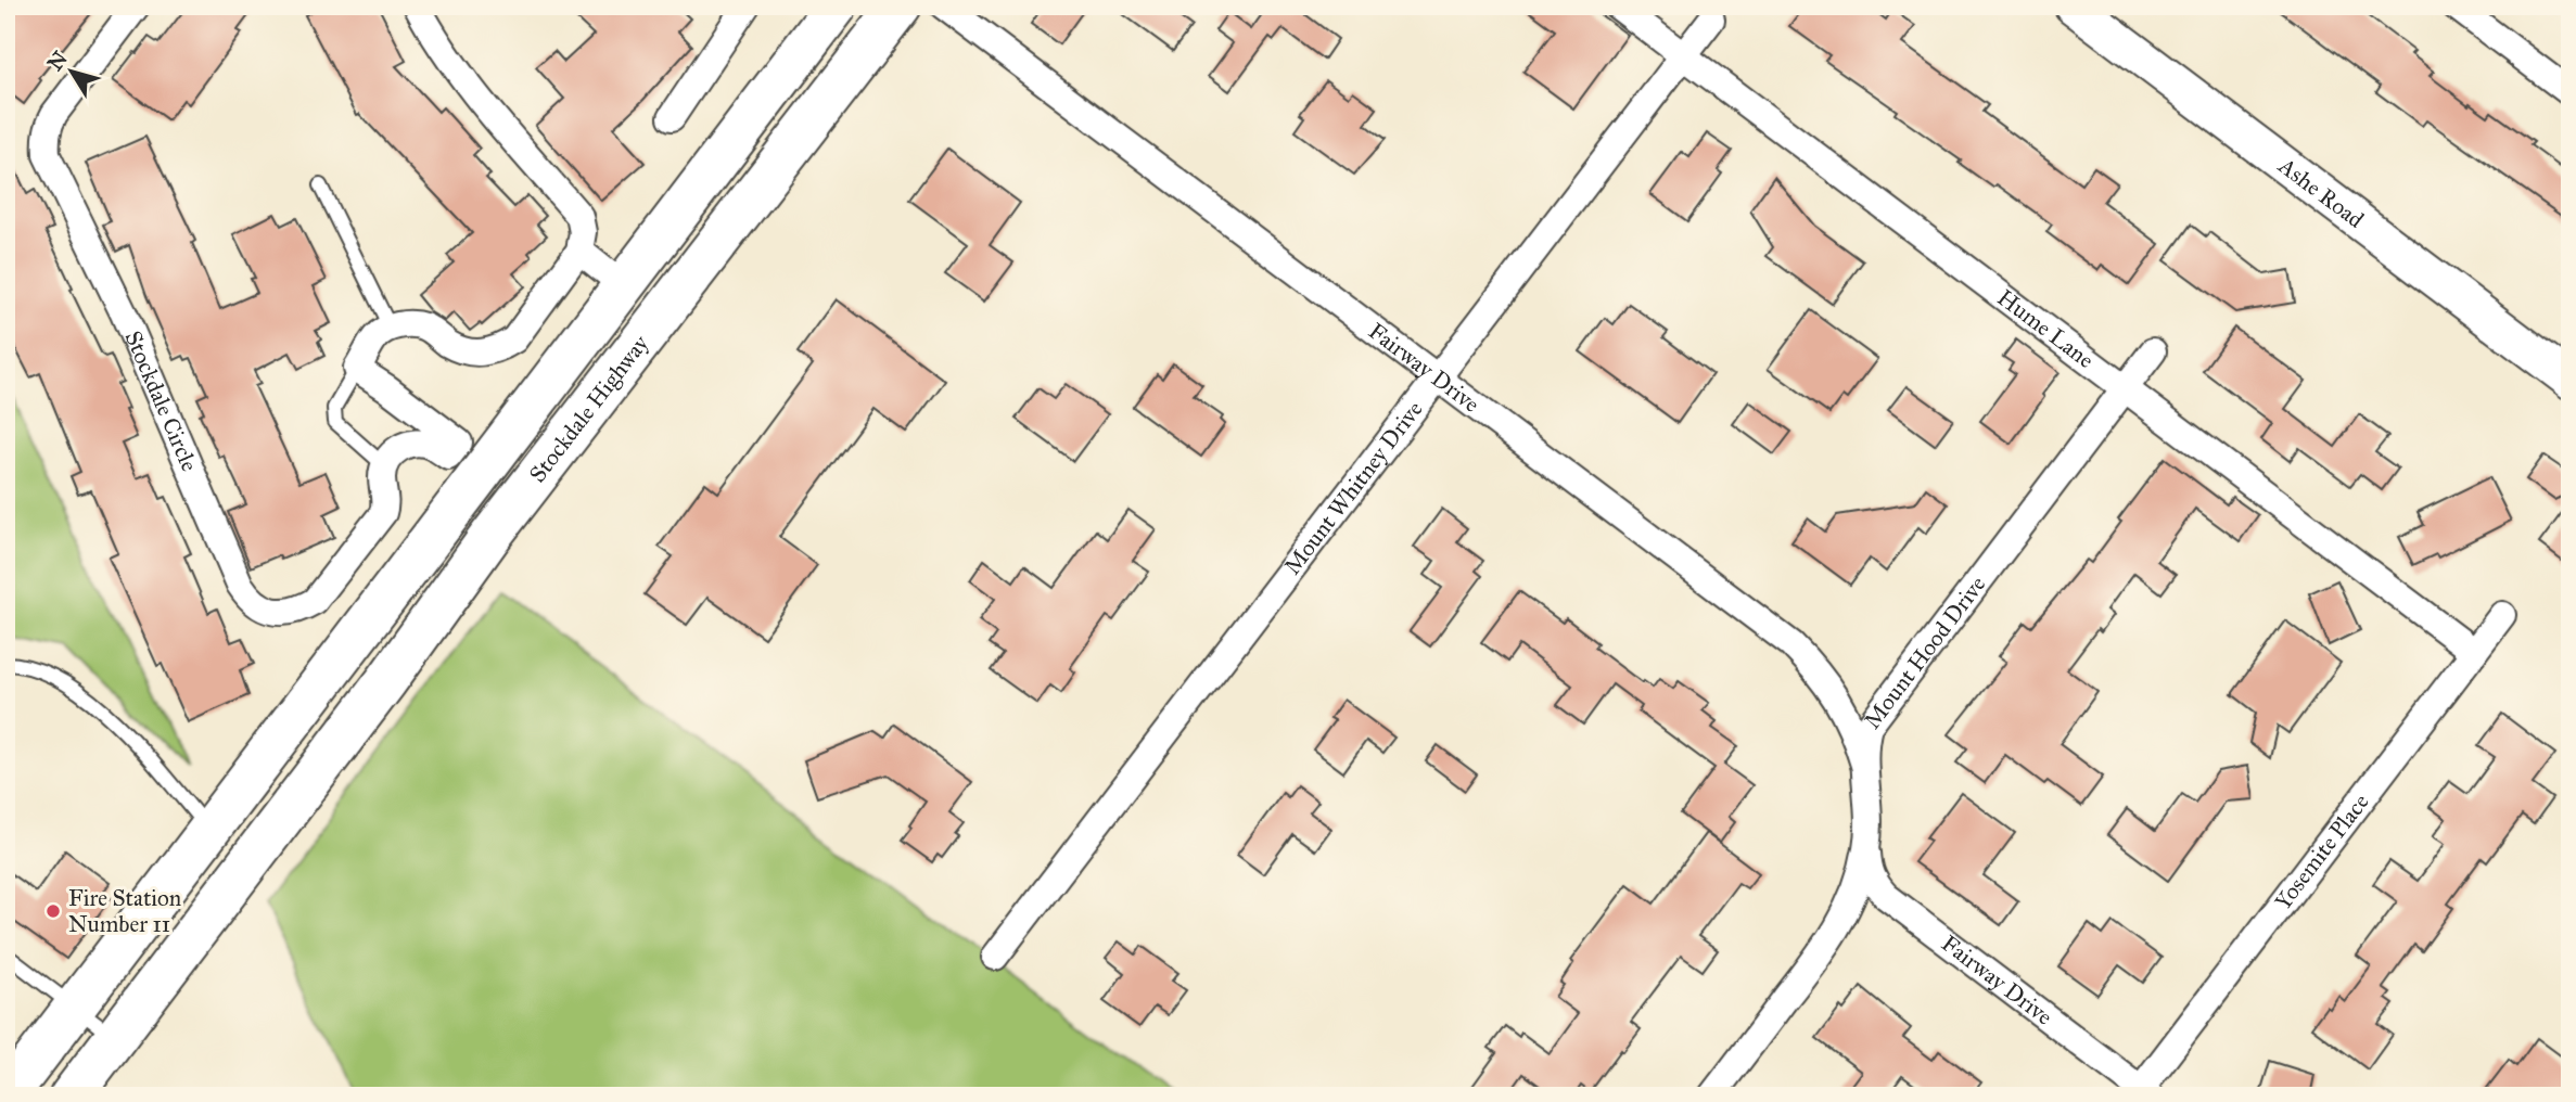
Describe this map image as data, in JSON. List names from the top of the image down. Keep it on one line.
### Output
{"streets":{"main road":["Stockdale Highway"],"street":["Ashe Road","Hume Lane","Fairway Drive","Stockdale Circle","Mount Whitney Drive","Mount Hood Drive","Yosemite Place"]},"crossings":[["Hume Lane","Mount Whitney Drive"],["Hume Lane","Mount Hood Drive"],["Hume Lane","Yosemite Place"],["Fairway Drive","Mount Whitney Drive"],["Fairway Drive","Mount Hood Drive"],["Fairway Drive","Yosemite Place"]],"places":["Fire Station Number 11"],"north":"top left"}
